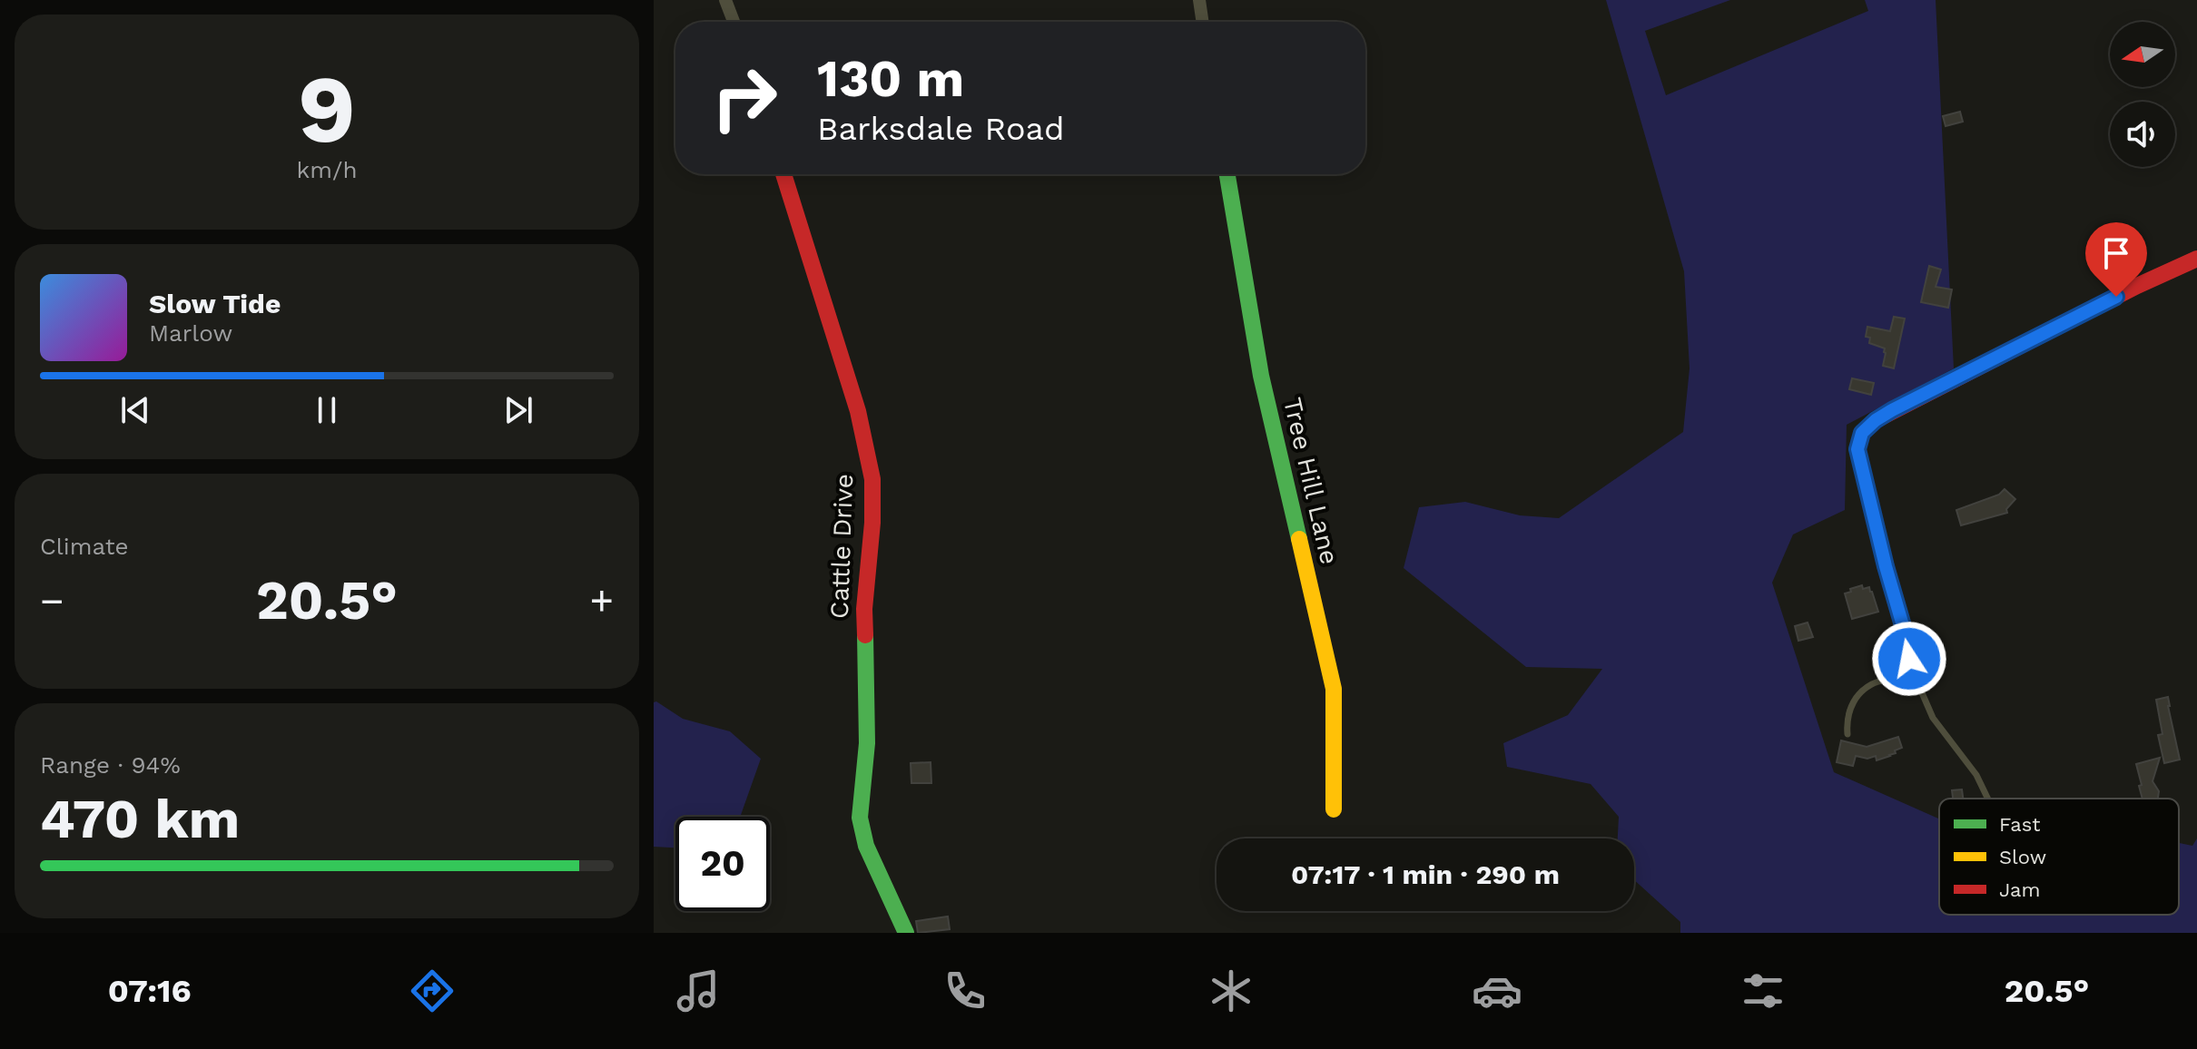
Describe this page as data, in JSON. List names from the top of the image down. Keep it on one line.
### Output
{"streets":{"street":["Tree Hill Lane","Cattle Drive"]},"legend":["Fast","Slow","Jam"],"north":"left","page":{"tile":[["9","km/h"],"Climate",["Range · 94%","470 km"]],"turn":["130 m","Barksdale Road"],"song":["Slow Tide","Marlow"],"heat":["−","20.5°","+"],"limit":"20","trip":"07:17 · 1 min · 290 m","tabs":["07:16","20.5°"]}}
